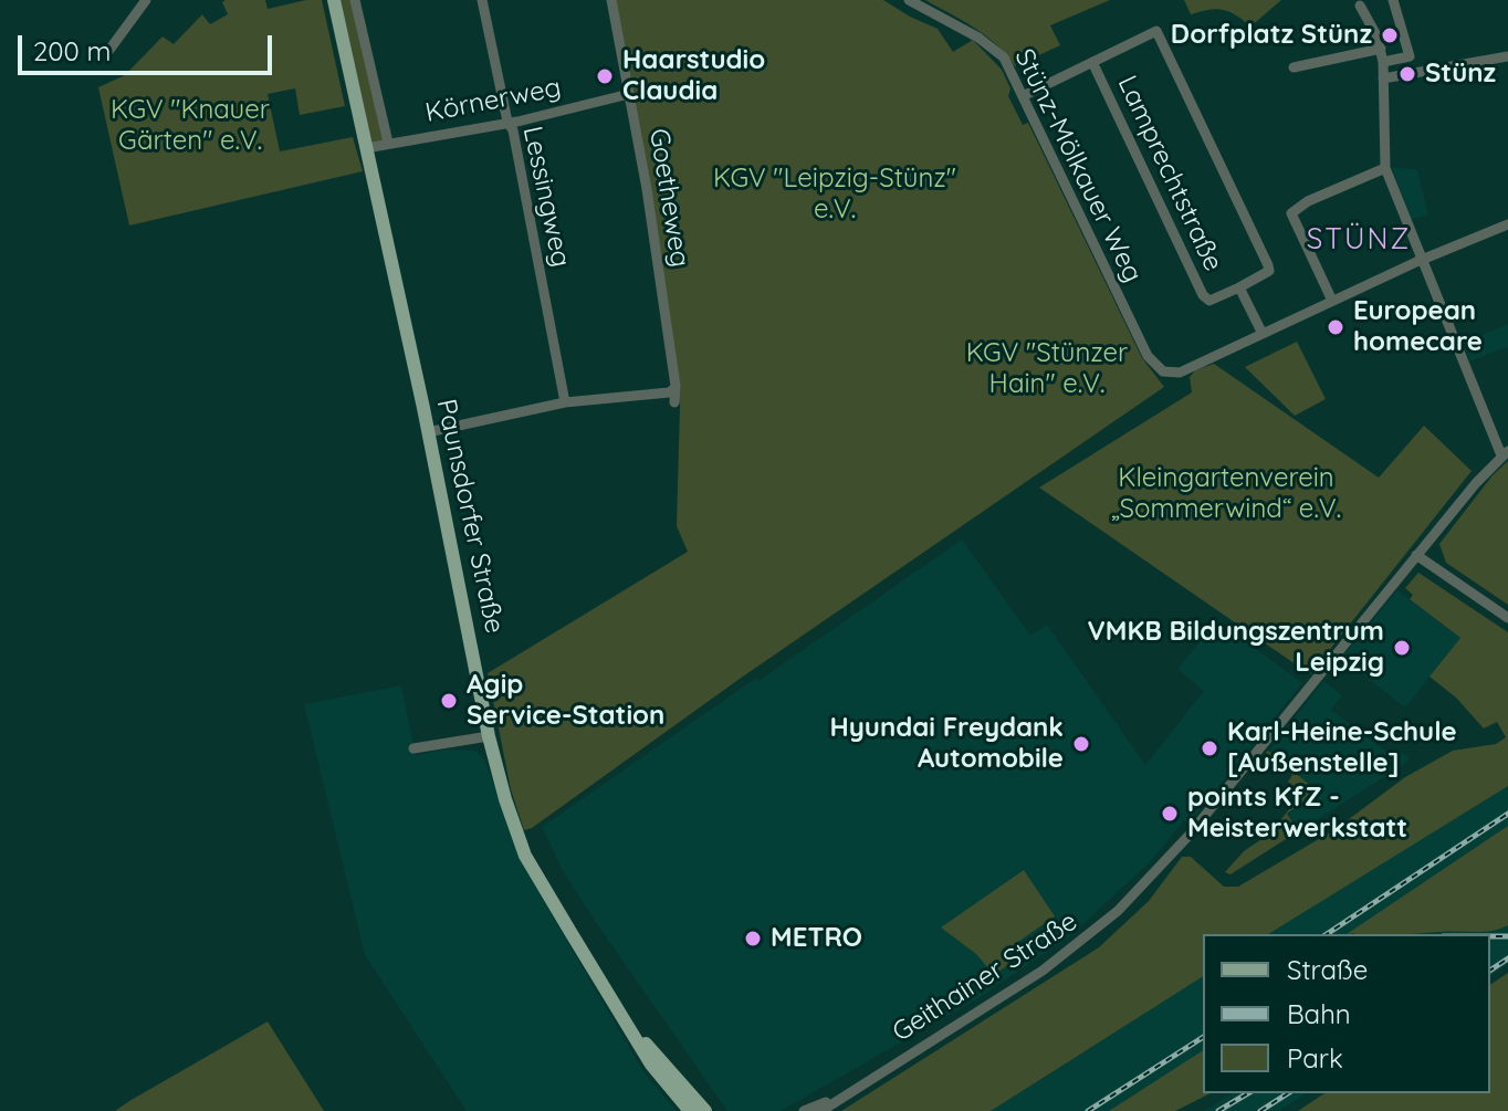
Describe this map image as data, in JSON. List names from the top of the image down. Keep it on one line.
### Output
{"streets":{"main road":["Paunsdorfer Straße"],"street":["Körnerweg","Stünz-Mölkauer Weg","Lamprechtstraße","Lessingweg","Goetheweg","Geithainer Straße"]},"crossings":[["Körnerweg","Lessingweg"],["Körnerweg","Goetheweg"],["Körnerweg","Paunsdorfer Straße"]],"districts":["STÜNZ"],"parks":["KGV \"Knauer Gärten\" e.V.","KGV \"Leipzig-Stünz\" e.V.","KGV \"Stünzer Hain\" e.V.","Kleingartenverein „Sommerwind“ e.V."],"places":["Dorfplatz Stünz","Stünz","Haarstudio Claudia","European homecare","VMKB Bildungszentrum Leipzig","Agip Service-Station","Hyundai Freydank Automobile","Karl-Heine-Schule [Außenstelle]","points KfZ - Meisterwerkstatt","METRO"],"legend":["Straße","Bahn","Park"],"scale_bar":"200 m"}
